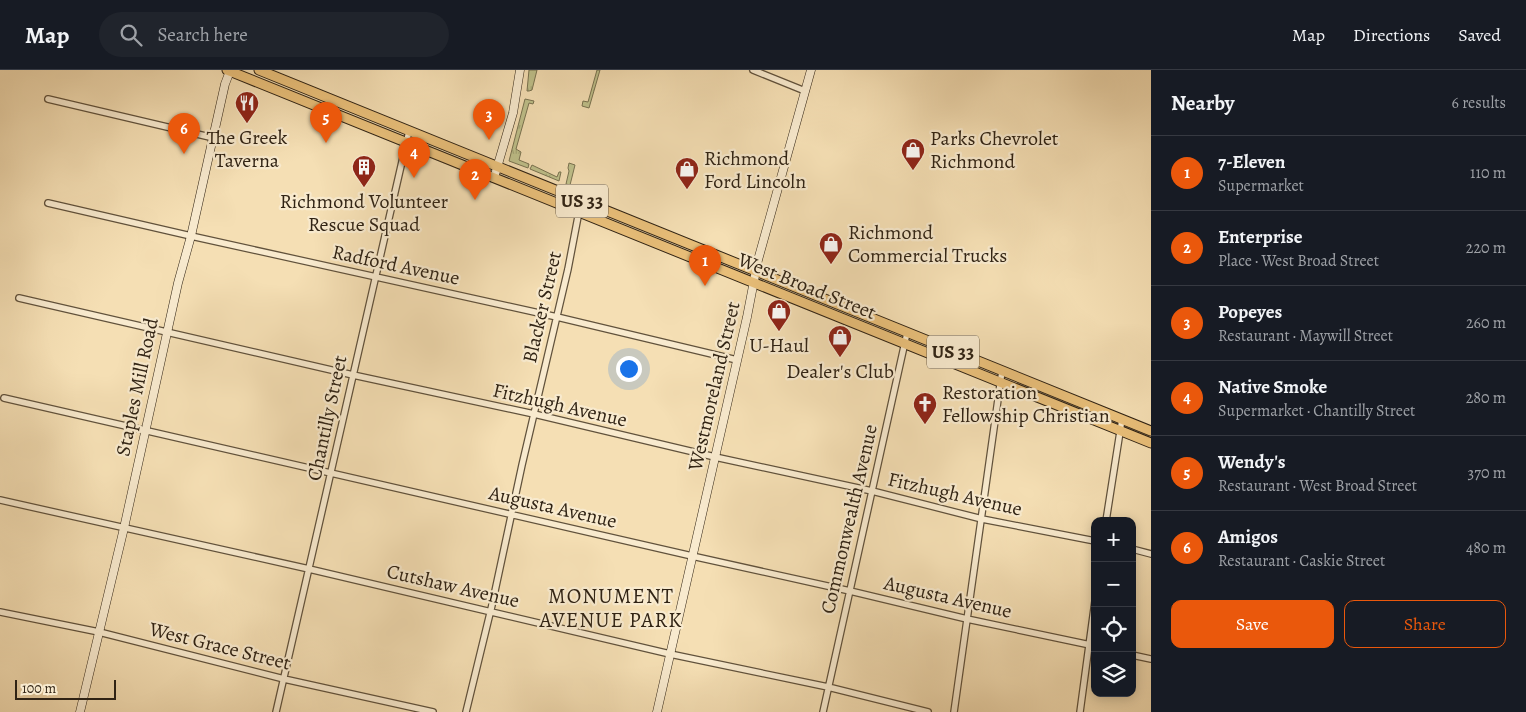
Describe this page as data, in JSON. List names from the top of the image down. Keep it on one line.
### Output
{"streets":{"main road":["US 33","West Broad Street"],"street":["Radford Avenue","Blacker Street","Westmoreland Street","Staples Mill Road","Fitzhugh Avenue","Chantilly Street","Augusta Avenue","Commonwealth Avenue","Cutshaw Avenue","West Grace Street"]},"crossings":[["Radford Avenue","Blacker Street"],["Radford Avenue","Westmoreland Street"],["Radford Avenue","Staples Mill Road"],["Radford Avenue","Chantilly Street"],["West Broad Street","Blacker Street"],["West Broad Street","Westmoreland Street"],["West Broad Street","Staples Mill Road"],["West Broad Street","Chantilly Street"],["West Broad Street","Commonwealth Avenue"],["Blacker Street","Fitzhugh Avenue"],["Blacker Street","Augusta Avenue"],["Blacker Street","Cutshaw Avenue"],["Westmoreland Street","Fitzhugh Avenue"],["Westmoreland Street","Augusta Avenue"],["Westmoreland Street","Cutshaw Avenue"],["Staples Mill Road","Fitzhugh Avenue"],["Staples Mill Road","Augusta Avenue"],["Staples Mill Road","Cutshaw Avenue"],["Staples Mill Road","West Grace Street"],["Fitzhugh Avenue","Chantilly Street"],["Fitzhugh Avenue","Commonwealth Avenue"],["Chantilly Street","Augusta Avenue"],["Chantilly Street","Cutshaw Avenue"],["Chantilly Street","West Grace Street"],["Augusta Avenue","Commonwealth Avenue"],["Commonwealth Avenue","Cutshaw Avenue"]],"districts":["MONUMENT AVENUE PARK"],"places":{"restaurant":["The Greek Taverna"],"shop":["Parks Chevrolet Richmond","Richmond Ford Lincoln","Richmond Commercial Trucks","U-Haul","Dealer's Club"],"building":["Richmond Volunteer Rescue Squad"],"church":["Restoration Fellowship Christian"]},"scale_bar":"100 m","page":{"header":"Map","search":"Search here","nav":["Map","Directions","Saved"],"heading":["Nearby","6 results"],"pins":["3","5","6","4","2","1"],"list":[{"mark":"1","name":"7-Eleven","note":"Supermarket","value":"110 m"},{"mark":"2","name":"Enterprise","note":"Place · West Broad Street","value":"220 m"},{"mark":"3","name":"Popeyes","note":"Restaurant · Maywill Street","value":"260 m"},{"mark":"4","name":"Native Smoke","note":"Supermarket · Chantilly Street","value":"280 m"},{"mark":"5","name":"Wendy's","note":"Restaurant · West Broad Street","value":"370 m"},{"mark":"6","name":"Amigos","note":"Restaurant · Caskie Street","value":"480 m"}],"map_buttons":["+","−"],"buttons":["Save","Share"],"scale":"100 m"}}
